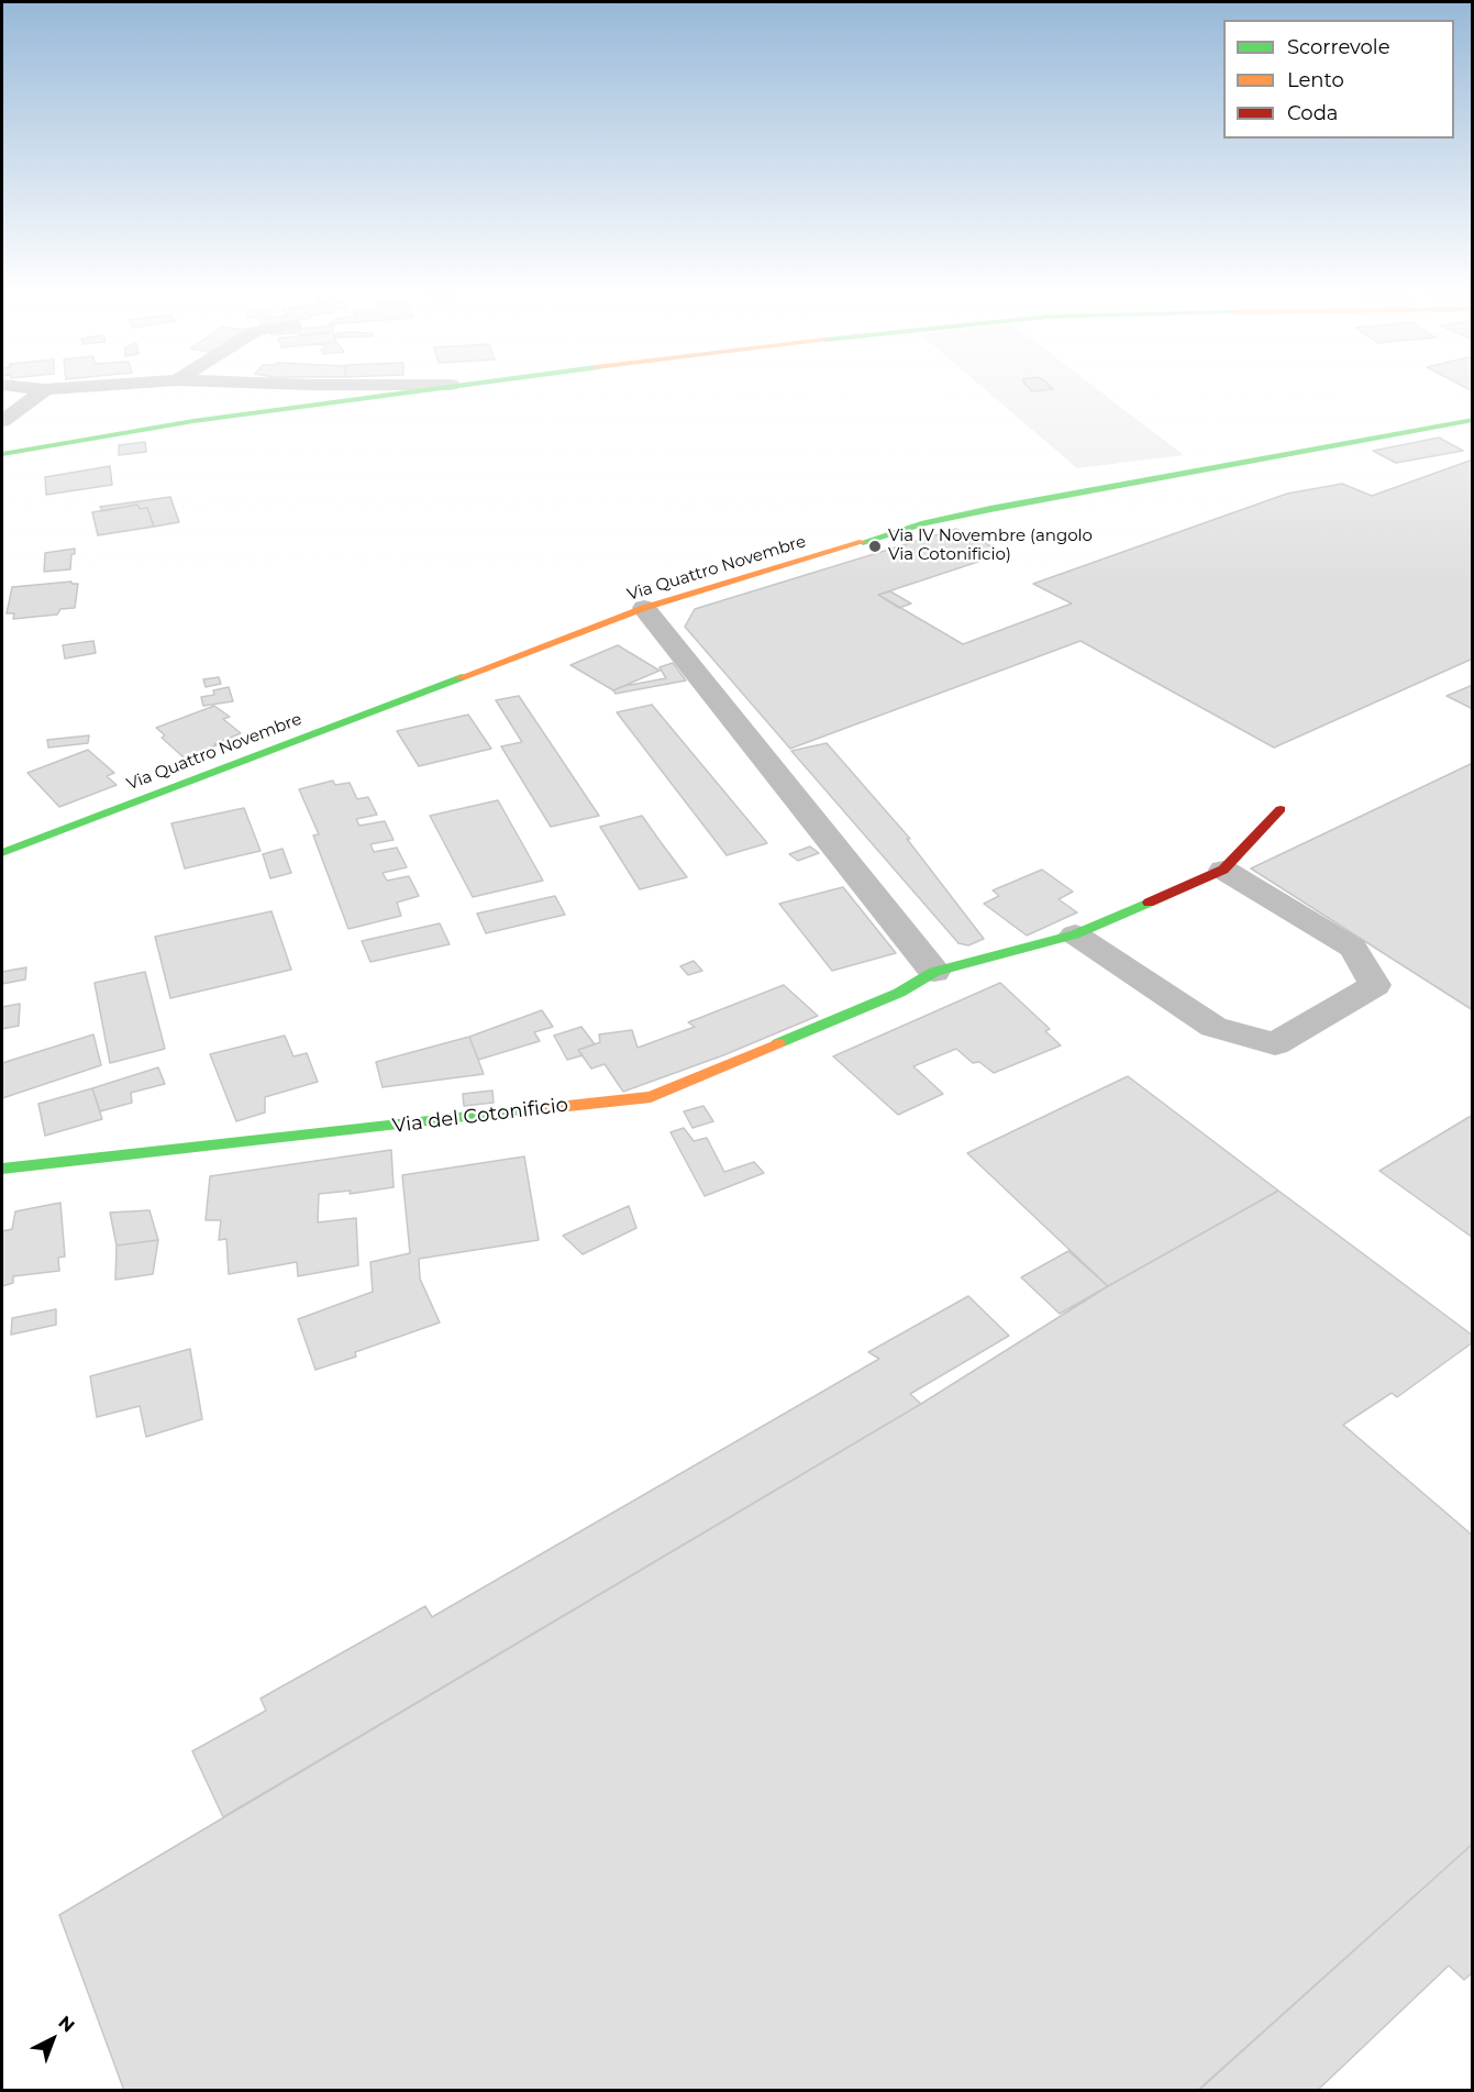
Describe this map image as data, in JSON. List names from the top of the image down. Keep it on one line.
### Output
{"streets":{"street":["Via Quattro Novembre","Via del Cotonificio"]},"places":["Via IV Novembre (angolo Via Cotonificio)"],"legend":["Scorrevole","Lento","Coda"],"north":"top right"}
